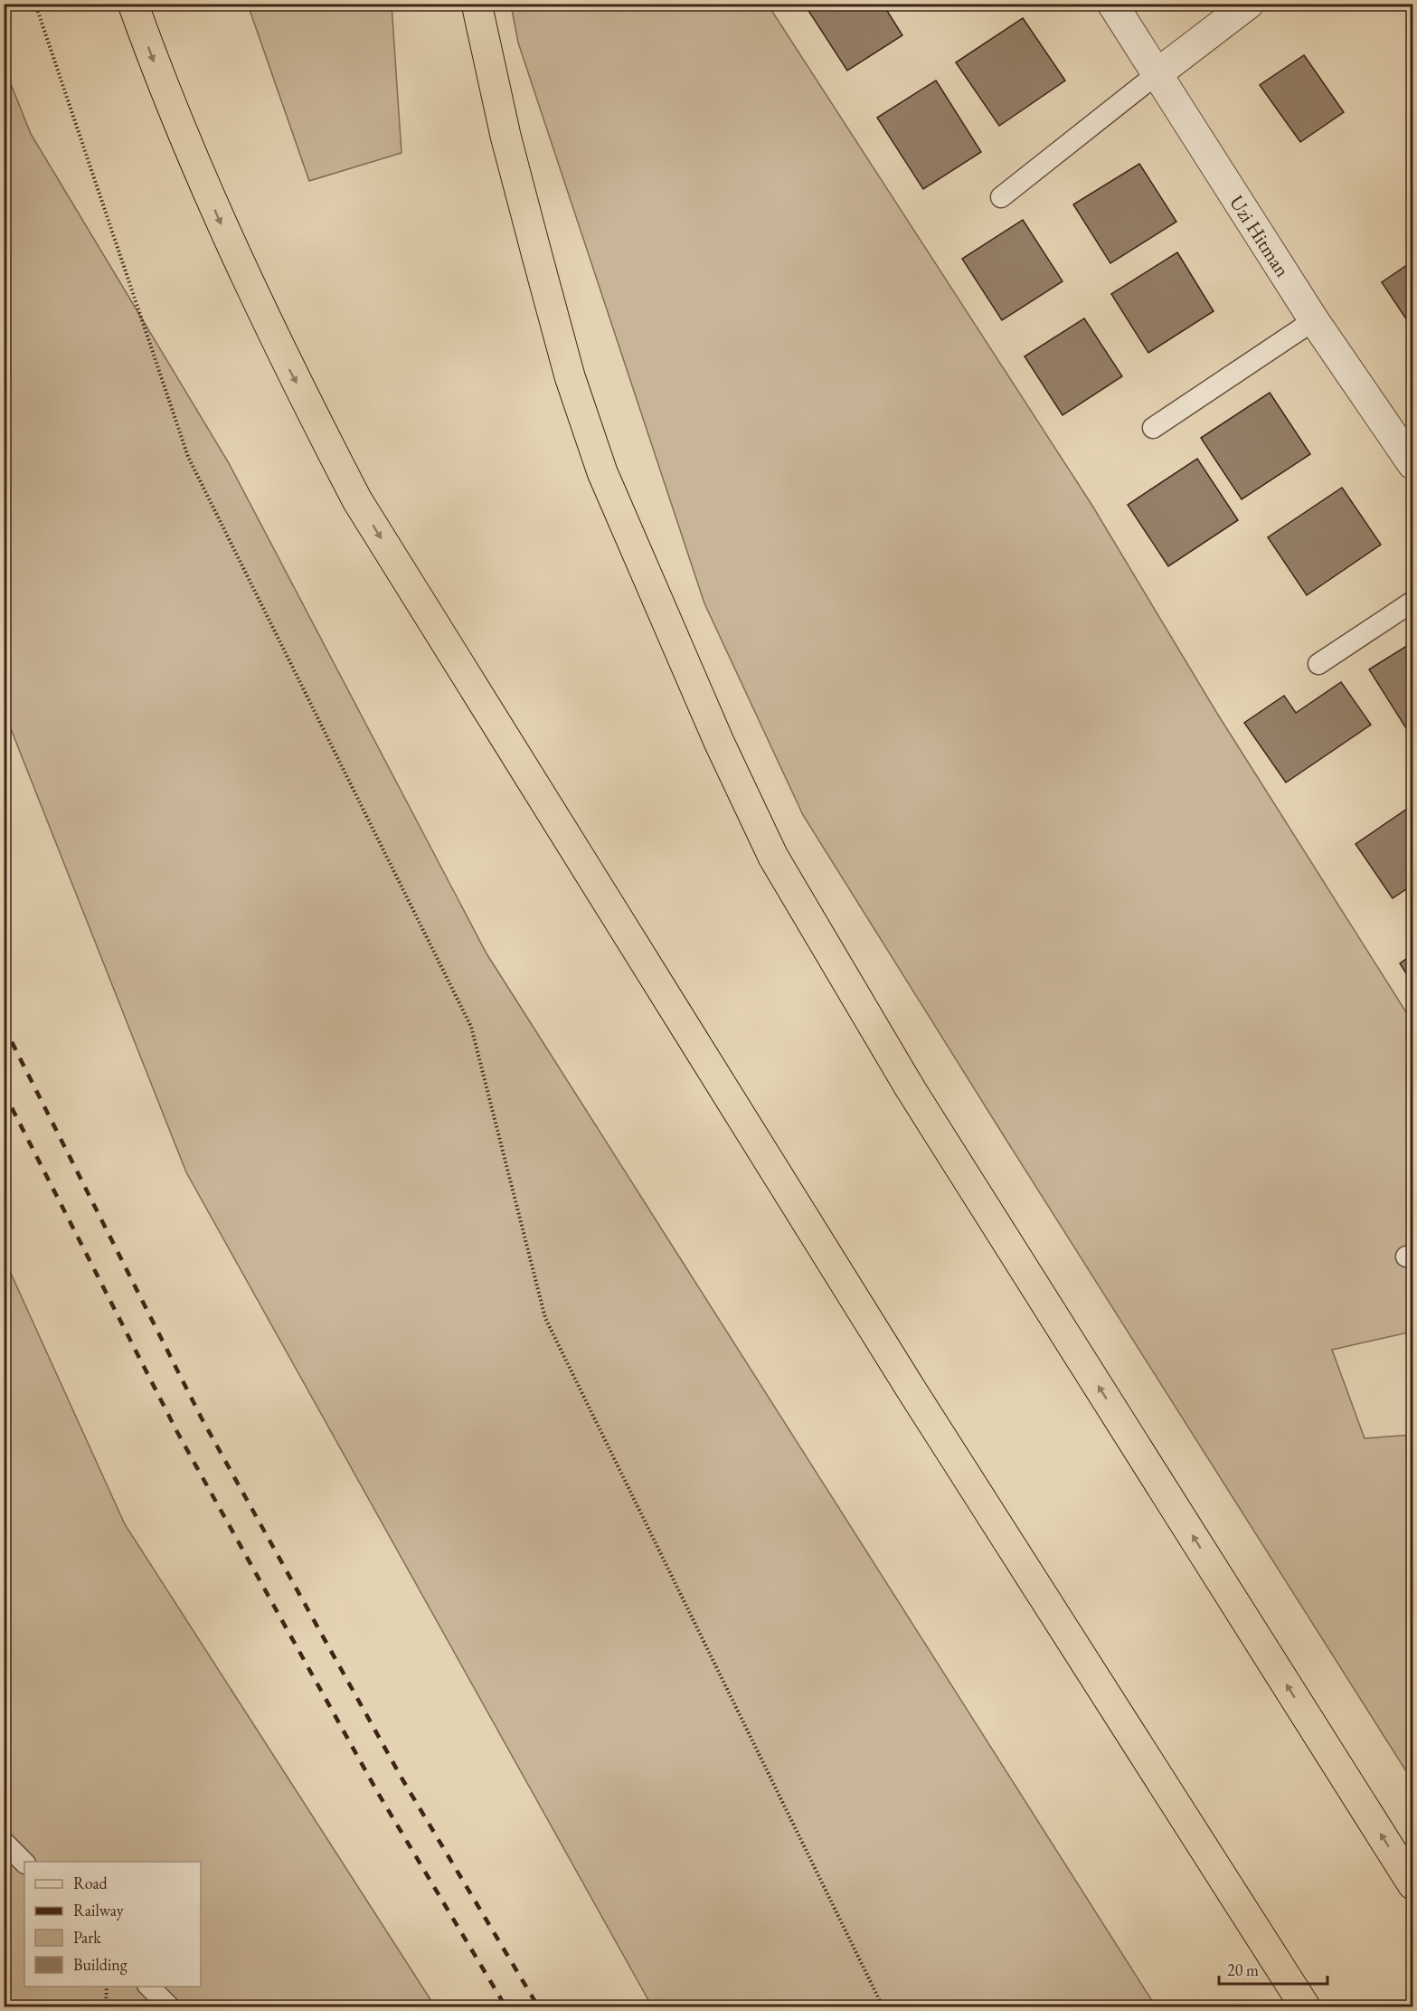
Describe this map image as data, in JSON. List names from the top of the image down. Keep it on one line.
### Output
{"streets":{"street":["Uzi Hitman"]},"legend":["Road","Railway","Park","Building"],"scale_bar":"20 m"}
